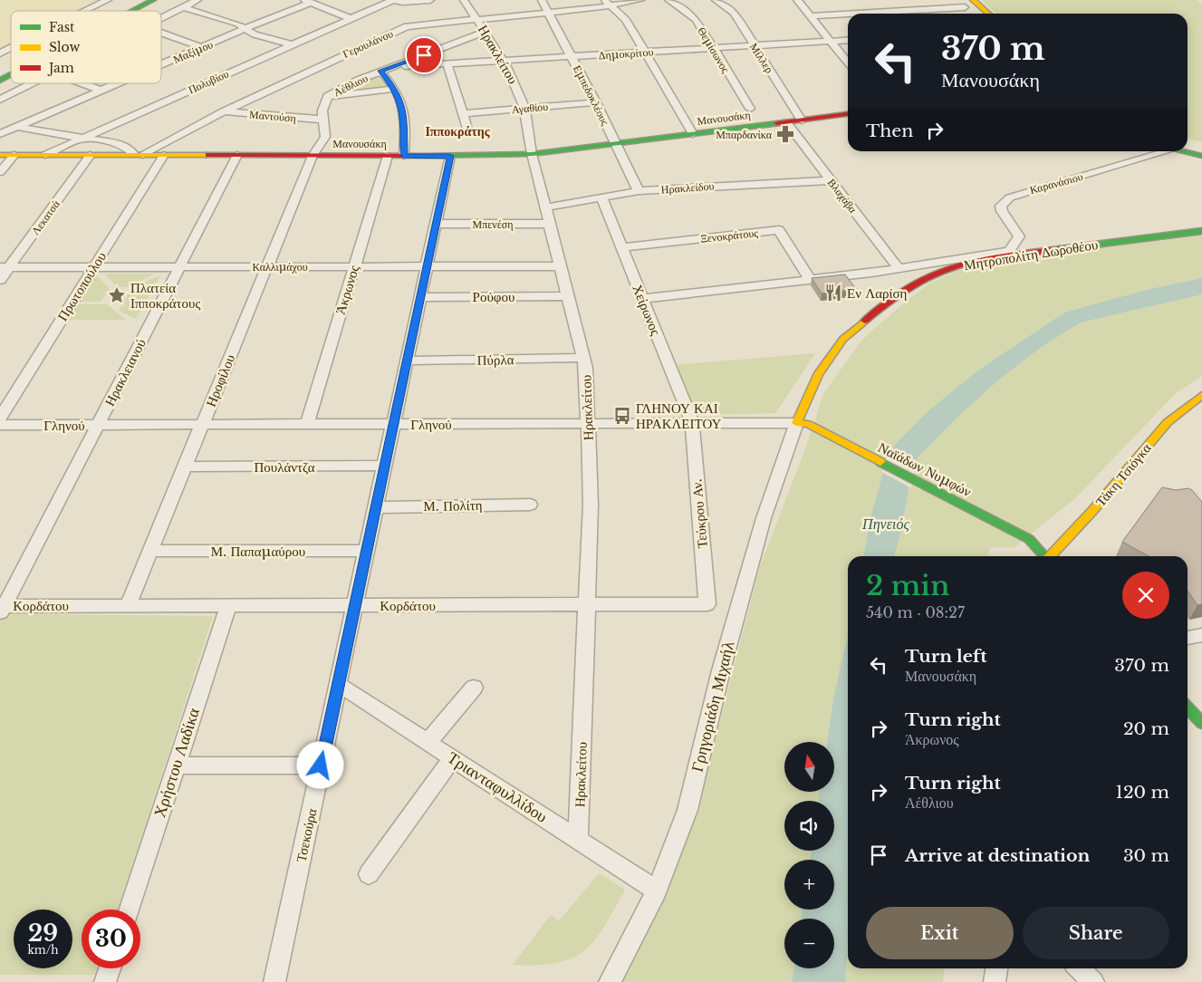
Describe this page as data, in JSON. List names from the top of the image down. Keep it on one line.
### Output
{"streets":{"main road":["Μανουσάκη","Μητροπολίτη Δωροθέου","Ναϊάδων Νυμφών","Τάκη Τσιόγκα"],"street":["Γερουλάνου","Θεμίσωνος","Μαξίμου","Δημοκρίτου","Ηρακλείτου","Μίλλερ","Πολυβίου","Αέθλιου","Εμπεδοκλέους","Αγαθίου","Μαντούση","Καρανάσιου","Ηρακλείδου","Βλαχάβα","Λεκατσά","Μπενέση","Ξενοκράτους","Καλλιμάχου","Πρωτοπούλου","Άκρωνος","Ρούφου","Χείρωνος","Πύρλα","Ηρακλειανού","Ηροφίλου","Γληνού","Πουλάντζα","Μ. Πολίτη","Τεύκρου Αν.","Μ. Παπαμαύρου","Κορδάτου","Γρηγοριάδη Μιχαήλ","Χρήστου Λαδίκα","Τριανταφυλλίδου","Τσεκούρα"]},"crossings":[["Γερουλάνου","Ηρακλείτου"],["Γερουλάνου","Εμπεδοκλέους"],["Γερουλάνου","Μαντούση"],["Γερουλάνου","Μανουσάκη"],["Θεμίσωνος","Δημοκρίτου"],["Δημοκρίτου","Ηρακλείτου"],["Δημοκρίτου","Μίλλερ"],["Δημοκρίτου","Αέθλιου"],["Δημοκρίτου","Εμπεδοκλέους"],["Ηρακλείτου","Αέθλιου"],["Ηρακλείτου","Αγαθίου"],["Ηρακλείτου","Μανουσάκη"],["Ηρακλείτου","Ηρακλείδου"],["Ηρακλείτου","Μπενέση"],["Ηρακλείτου","Καλλιμάχου"],["Ηρακλείτου","Ρούφου"],["Ηρακλείτου","Πύρλα"],["Ηρακλείτου","Γληνού"],["Ηρακλείτου","Κορδάτου"],["Ηρακλείτου","Τριανταφυλλίδου"],["Μίλλερ","Μανουσάκη"],["Πολυβίου","Μανουσάκη"],["Αέθλιου","Μαντούση"],["Αέθλιου","Μανουσάκη"],["Αέθλιου","Ηροφίλου"],["Εμπεδοκλέους","Αγαθίου"],["Εμπεδοκλέους","Μανουσάκη"],["Εμπεδοκλέους","Ηρακλείδου"],["Μανουσάκη","Βλαχάβα"],["Μανουσάκη","Λεκατσά"],["Μανουσάκη","Πρωτοπούλου"],["Μανουσάκη","Άκρωνος"],["Μανουσάκη","Ηρακλειανού"],["Μανουσάκη","Ηροφίλου"],["Μανουσάκη","Τσεκούρα"],["Καρανάσιου","Μητροπολίτη Δωροθέου"],["Ηρακλείδου","Βλαχάβα"],["Ηρακλείδου","Χείρωνος"],["Βλαχάβα","Μητροπολίτη Δωροθέου"],["Λεκατσά","Καλλιμάχου"],["Μπενέση","Τσεκούρα"],["Ξενοκράτους","Μητροπολίτη Δωροθέου"],["Ξενοκράτους","Χείρωνος"],["Μητροπολίτη Δωροθέου","Χείρωνος"],["Μητροπολίτη Δωροθέου","Γληνού"],["Μητροπολίτη Δωροθέου","Ναϊάδων Νυμφών"],["Μητροπολίτη Δωροθέου","Γρηγοριάδη Μιχαήλ"],["Καλλιμάχου","Πρωτοπούλου"],["Καλλιμάχου","Άκρωνος"],["Καλλιμάχου","Ηρακλειανού"],["Καλλιμάχου","Ηροφίλου"],["Καλλιμάχου","Τσεκούρα"],["Άκρωνος","Γληνού"],["Ρούφου","Τσεκούρα"],["Χείρωνος","Γληνού"],["Χείρωνος","Τεύκρου Αν."],["Πύρλα","Τσεκούρα"],["Ηρακλειανού","Γληνού"],["Ηρακλειανού","Κορδάτου"],["Ηροφίλου","Γληνού"],["Ηροφίλου","Πουλάντζα"],["Ηροφίλου","Μ. Παπαμαύρου"],["Ηροφίλου","Κορδάτου"],["Γληνού","Ναϊάδων Νυμφών"],["Γληνού","Τεύκρου Αν."],["Γληνού","Γρηγοριάδη Μιχαήλ"],["Γληνού","Τσεκούρα"],["Πουλάντζα","Τσεκούρα"],["Ναϊάδων Νυμφών","Γρηγοριάδη Μιχαήλ"],["Μ. Πολίτη","Τσεκούρα"],["Τεύκρου Αν.","Κορδάτου"],["Μ. Παπαμαύρου","Τσεκούρα"],["Κορδάτου","Χρήστου Λαδίκα"],["Κορδάτου","Τσεκούρα"],["Γρηγοριάδη Μιχαήλ","Τριανταφυλλίδου"],["Τριανταφυλλίδου","Τσεκούρα"]],"districts":["Ιπποκράτης"],"water":["Πηνειός"],"places":{"pharmacy":["Μπαρδανίκα"],"restaurant":["Εν Λαρίση"],"place":["Πλατεία Ιπποκράτους"],"bus stop":["ΓΛΗΝΟΥ ΚΑΙ ΗΡΑΚΛΕΙΤΟΥ"]},"legend":["Fast","Slow","Jam"],"north":"top","page":{"turn":["370 m","Μανουσάκη"],"then":"Then","heading":["2 min","540 m · 08:27"],"list":[{"name":"Turn left","note":"Μανουσάκη","value":"370 m"},{"name":"Turn right","note":"Άκρωνος","value":"20 m"},{"name":"Turn right","note":"Αέθλιου","value":"120 m"},{"name":"Arrive at destination","value":"30 m"}],"map_buttons":["+","−"],"buttons":["Exit","Share"],"speed":"29 km/h","limit":"30"}}
